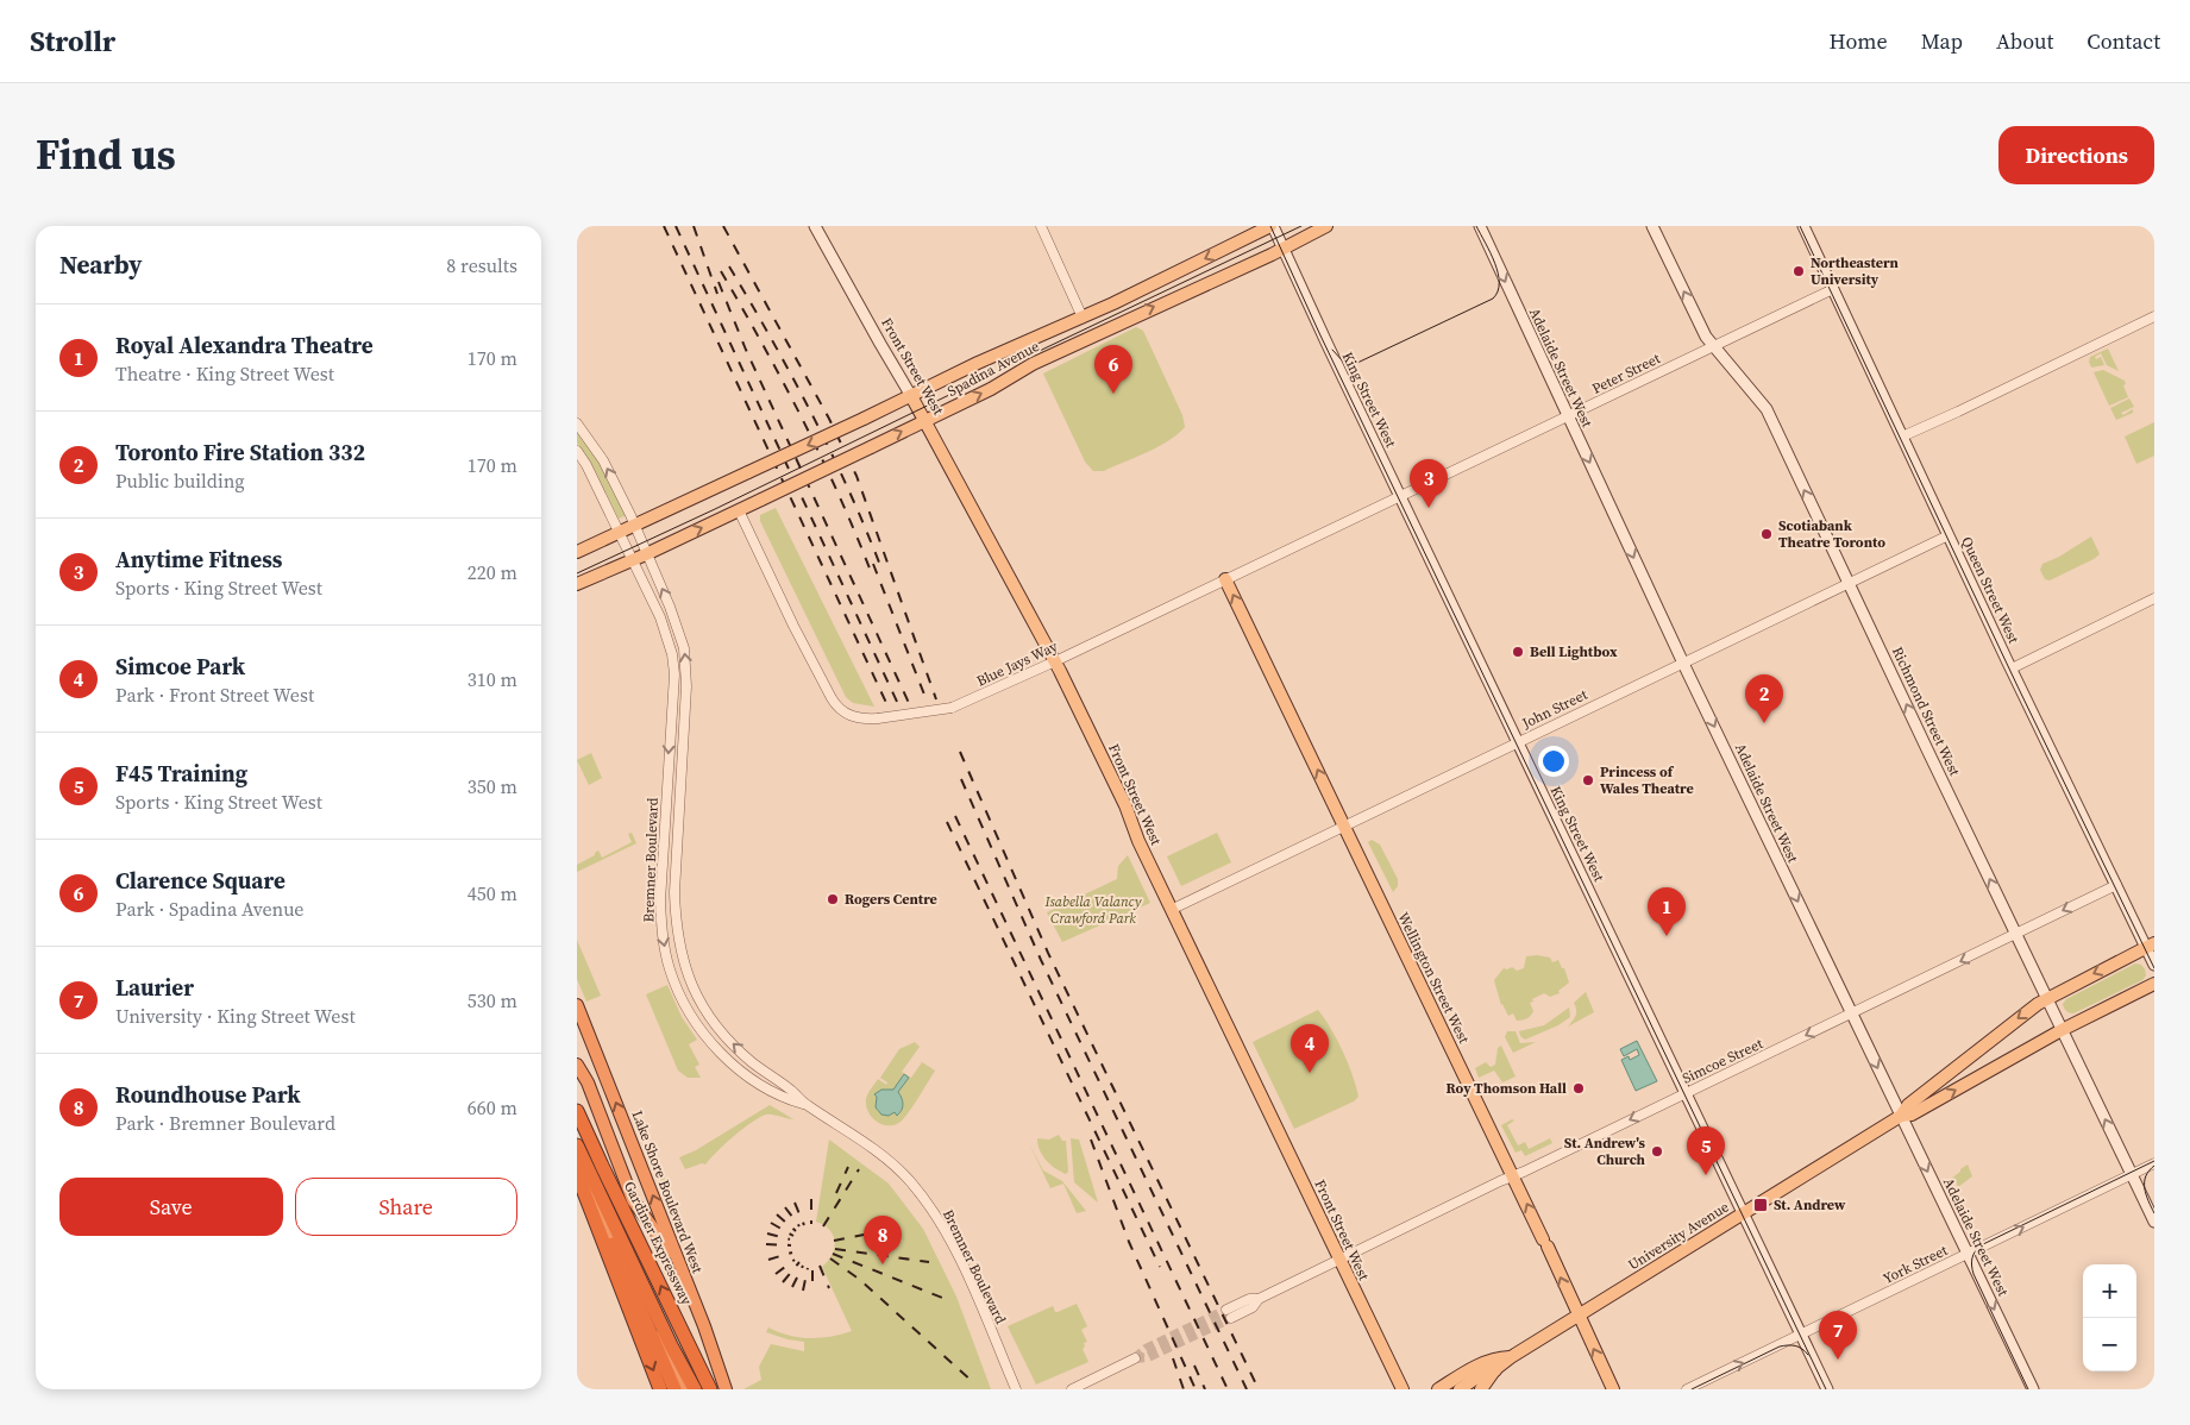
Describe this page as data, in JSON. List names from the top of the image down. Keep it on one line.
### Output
{"streets":{"highway":["Lake Shore Boulevard West","Gardiner Expressway"],"main road":["Front Street West","Adelaide Street West","Spadina Avenue","King Street West","Queen Street West","Richmond Street West","Wellington Street West","University Avenue"],"street":["Peter Street","Blue Jays Way","John Street","Bremner Boulevard","Simcoe Street","York Street"]},"crossings":[["Front Street West","Spadina Avenue"],["Front Street West","Blue Jays Way"],["Front Street West","John Street"],["Front Street West","Simcoe Street"],["Adelaide Street West","Peter Street"],["Adelaide Street West","John Street"],["Adelaide Street West","Simcoe Street"],["Adelaide Street West","University Avenue"],["Adelaide Street West","York Street"],["Spadina Avenue","King Street West"],["Spadina Avenue","Blue Jays Way"],["Spadina Avenue","Bremner Boulevard"],["Peter Street","King Street West"],["Peter Street","Queen Street West"],["Peter Street","Blue Jays Way"],["Peter Street","Richmond Street West"],["King Street West","Blue Jays Way"],["King Street West","John Street"],["King Street West","Simcoe Street"],["King Street West","University Avenue"],["King Street West","York Street"],["Queen Street West","John Street"],["Queen Street West","Simcoe Street"],["Queen Street West","University Avenue"],["Blue Jays Way","Wellington Street West"],["John Street","Richmond Street West"],["John Street","Wellington Street West"],["Richmond Street West","Simcoe Street"],["Richmond Street West","University Avenue"],["Richmond Street West","York Street"],["Wellington Street West","Simcoe Street"],["Wellington Street West","University Avenue"]],"one_way":["Adelaide Street West","Richmond Street West","Wellington Street West","Simcoe Street","York Street"],"parks":["Isabella Valancy Crawford Park"],"places":{"other":["Northeastern University","Scotiabank Theatre Toronto","Bell Lightbox","Princess of Wales Theatre","Rogers Centre","Roy Thomson Hall","St. Andrew's Church"],"transit":["St. Andrew"]},"page":{"header":"Strollr","nav":["Home","Map","About","Contact"],"title":"Find us","buttons":["Directions",["Save","Share"]],"heading":["Nearby","8 results"],"list":[{"mark":"1","name":"Royal Alexandra Theatre","note":"Theatre · King Street West","value":"170 m"},{"mark":"2","name":"Toronto Fire Station 332","note":"Public building","value":"170 m"},{"mark":"3","name":"Anytime Fitness","note":"Sports · King Street West","value":"220 m"},{"mark":"4","name":"Simcoe Park","note":"Park · Front Street West","value":"310 m"},{"mark":"5","name":"F45 Training","note":"Sports · King Street West","value":"350 m"},{"mark":"6","name":"Clarence Square","note":"Park · Spadina Avenue","value":"450 m"},{"mark":"7","name":"Laurier","note":"University · King Street West","value":"530 m"},{"mark":"8","name":"Roundhouse Park","note":"Park · Bremner Boulevard","value":"660 m"}],"pins":["6","3","2","1","4","5","8","7"],"map_buttons":["+","−"]}}
